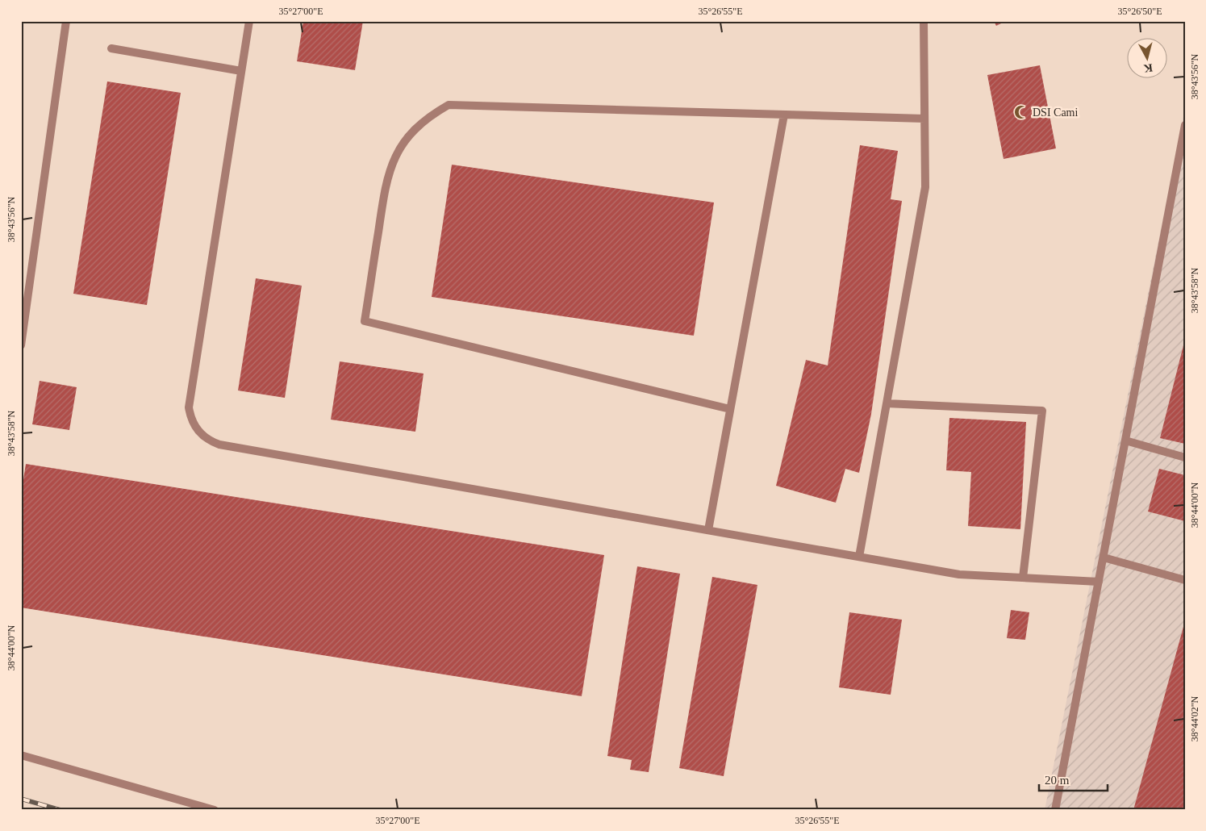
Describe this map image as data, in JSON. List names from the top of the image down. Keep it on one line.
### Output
{"places":{"mosque":["DSI Cami"]},"scale_bar":"20 m","north":"bottom","coordinates":["35°27'00\"E","35°26'55\"E","35°26'50\"E","38°43'56\"N","38°43'58\"N","38°44'00\"N","38°44'02\"N"]}
